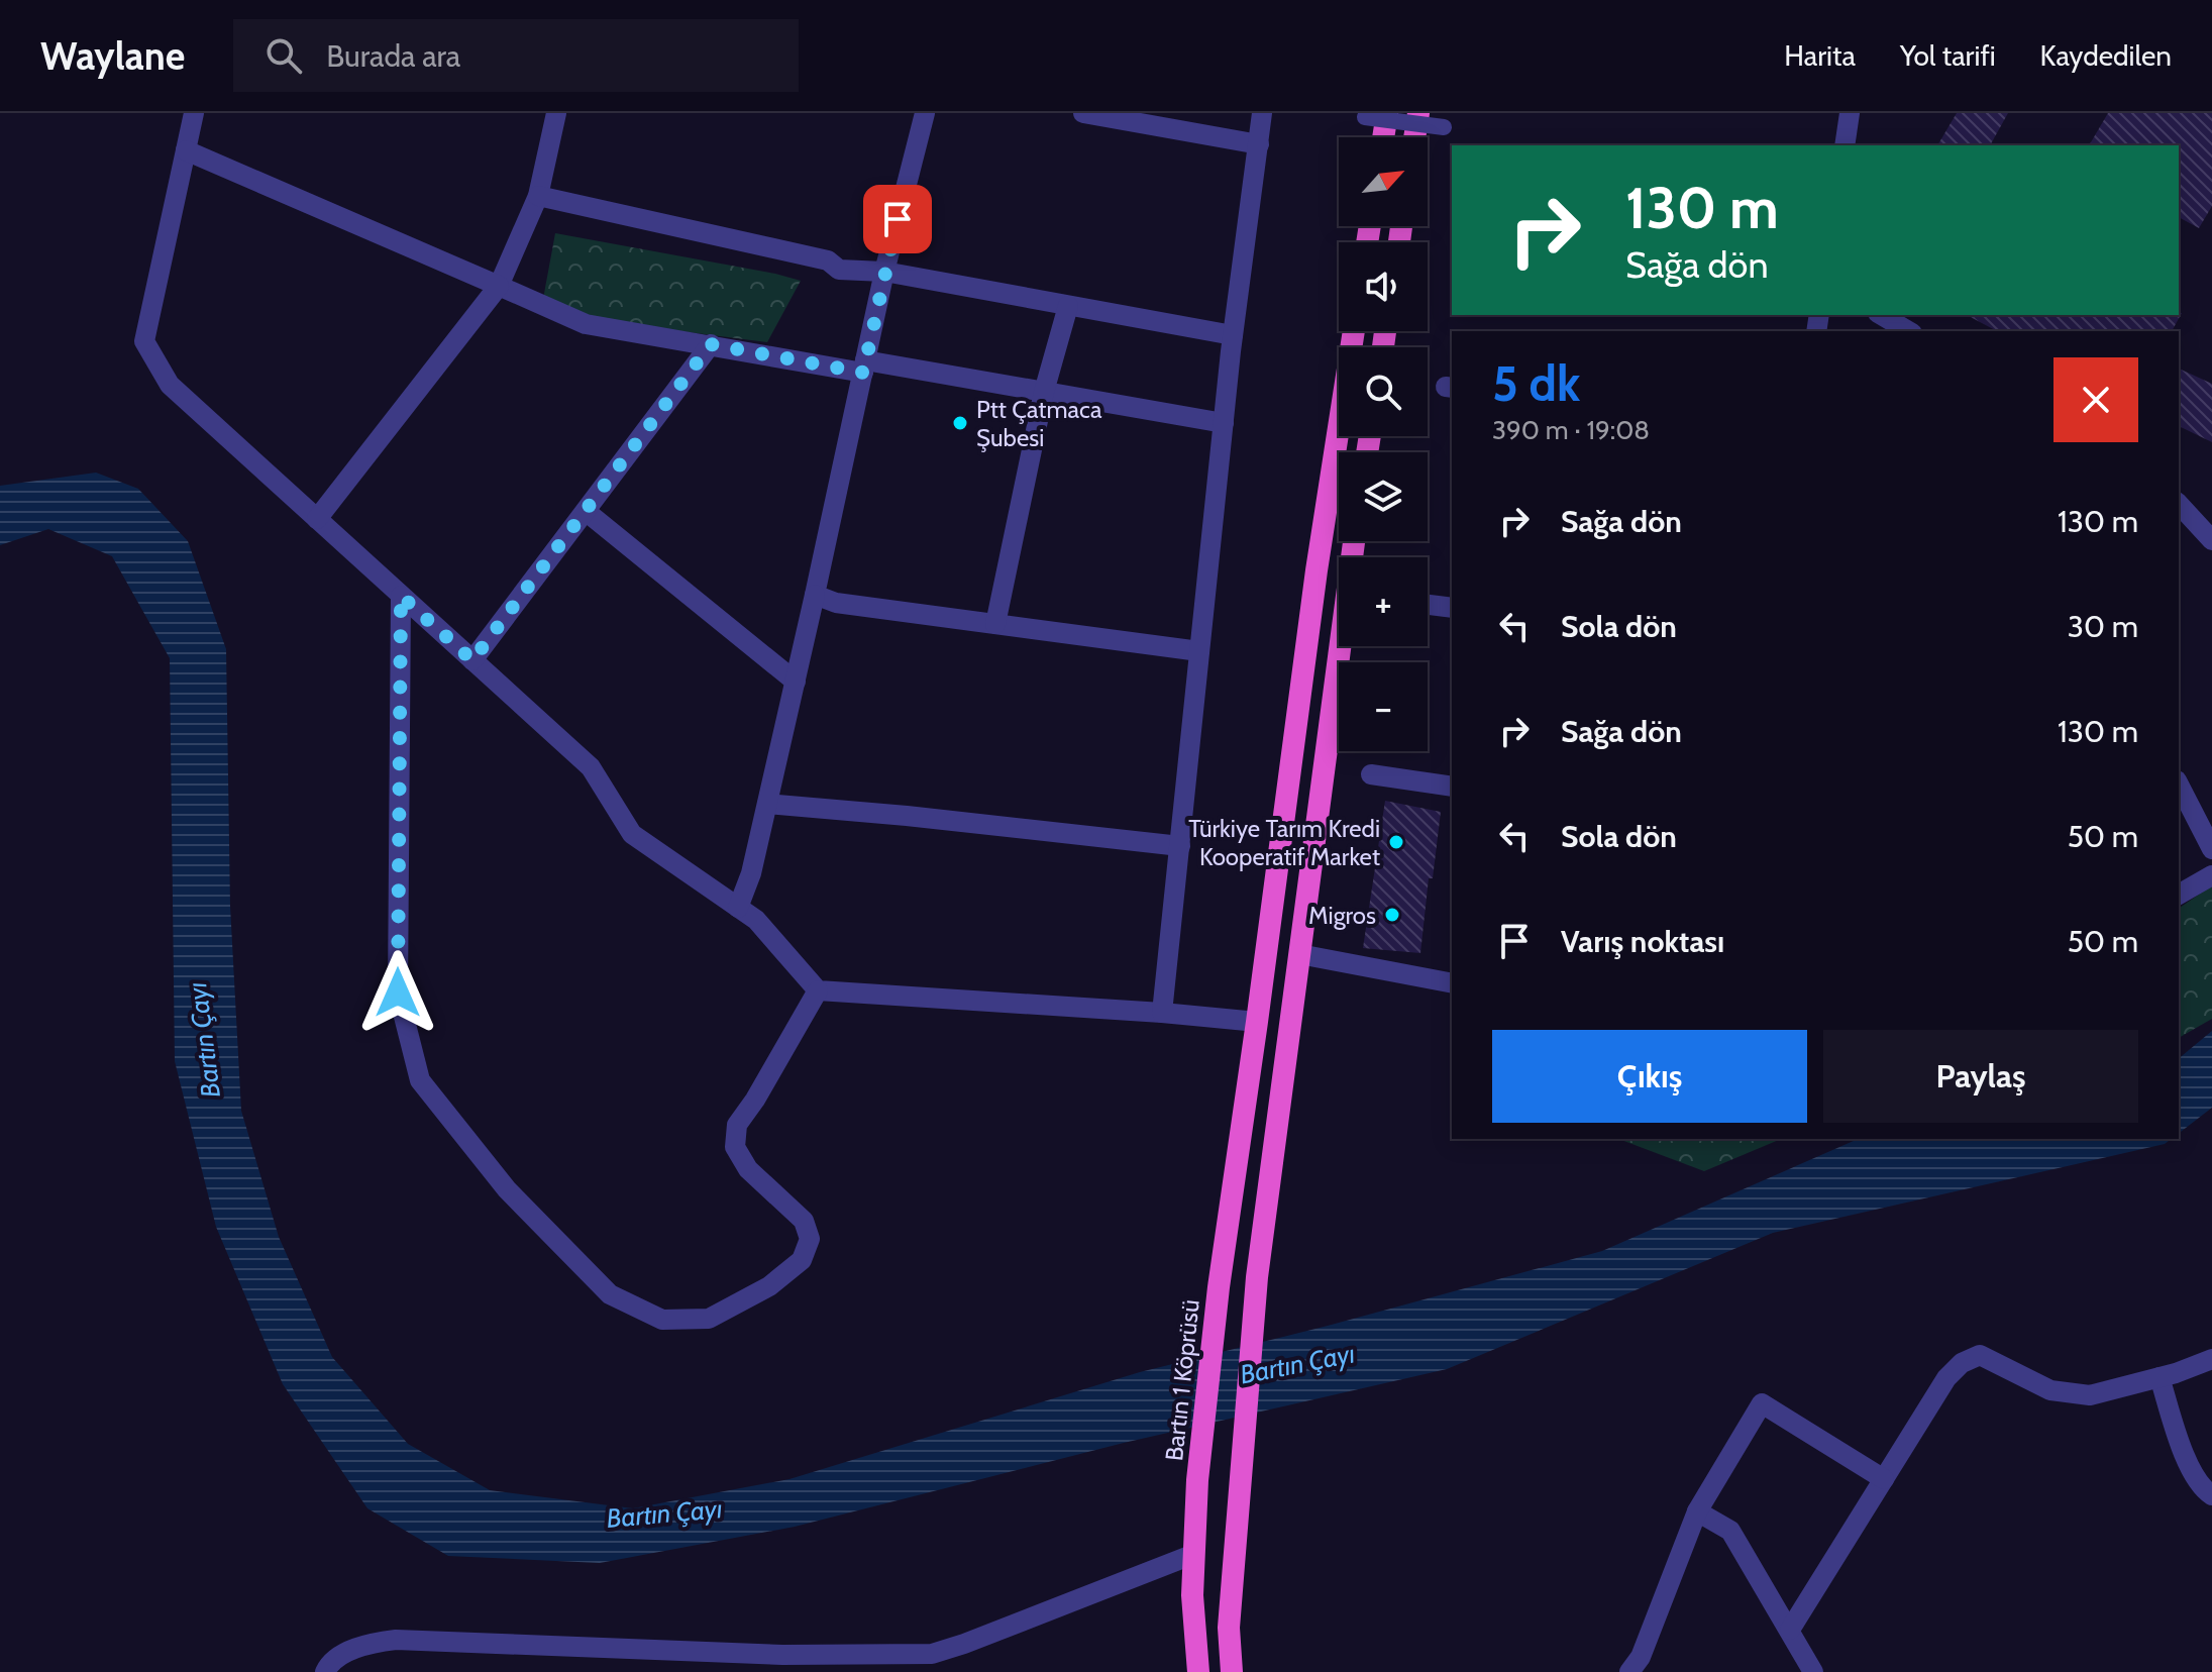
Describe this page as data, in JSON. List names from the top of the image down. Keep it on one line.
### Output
{"streets":{"highway":["Bartın 1 Köprüsü"]},"water":["Bartın Çayı"],"places":["Ptt Çatmaca Şubesi","Türkiye Tarım Kredi Kooperatif Market","Migros"],"north":"top right","page":{"header":"Waylane","search":"Burada ara","nav":["Harita","Yol tarifi","Kaydedilen"],"map_buttons":["+","−"],"turn":["130 m","Sağa dön"],"heading":["5 dk","390 m · 19:08"],"list":[{"name":"Sağa dön","value":"130 m"},{"name":"Sola dön","value":"30 m"},{"name":"Sağa dön","value":"130 m"},{"name":"Sola dön","value":"50 m"},{"name":"Varış noktası","value":"50 m"}],"buttons":["Çıkış","Paylaş"]}}
